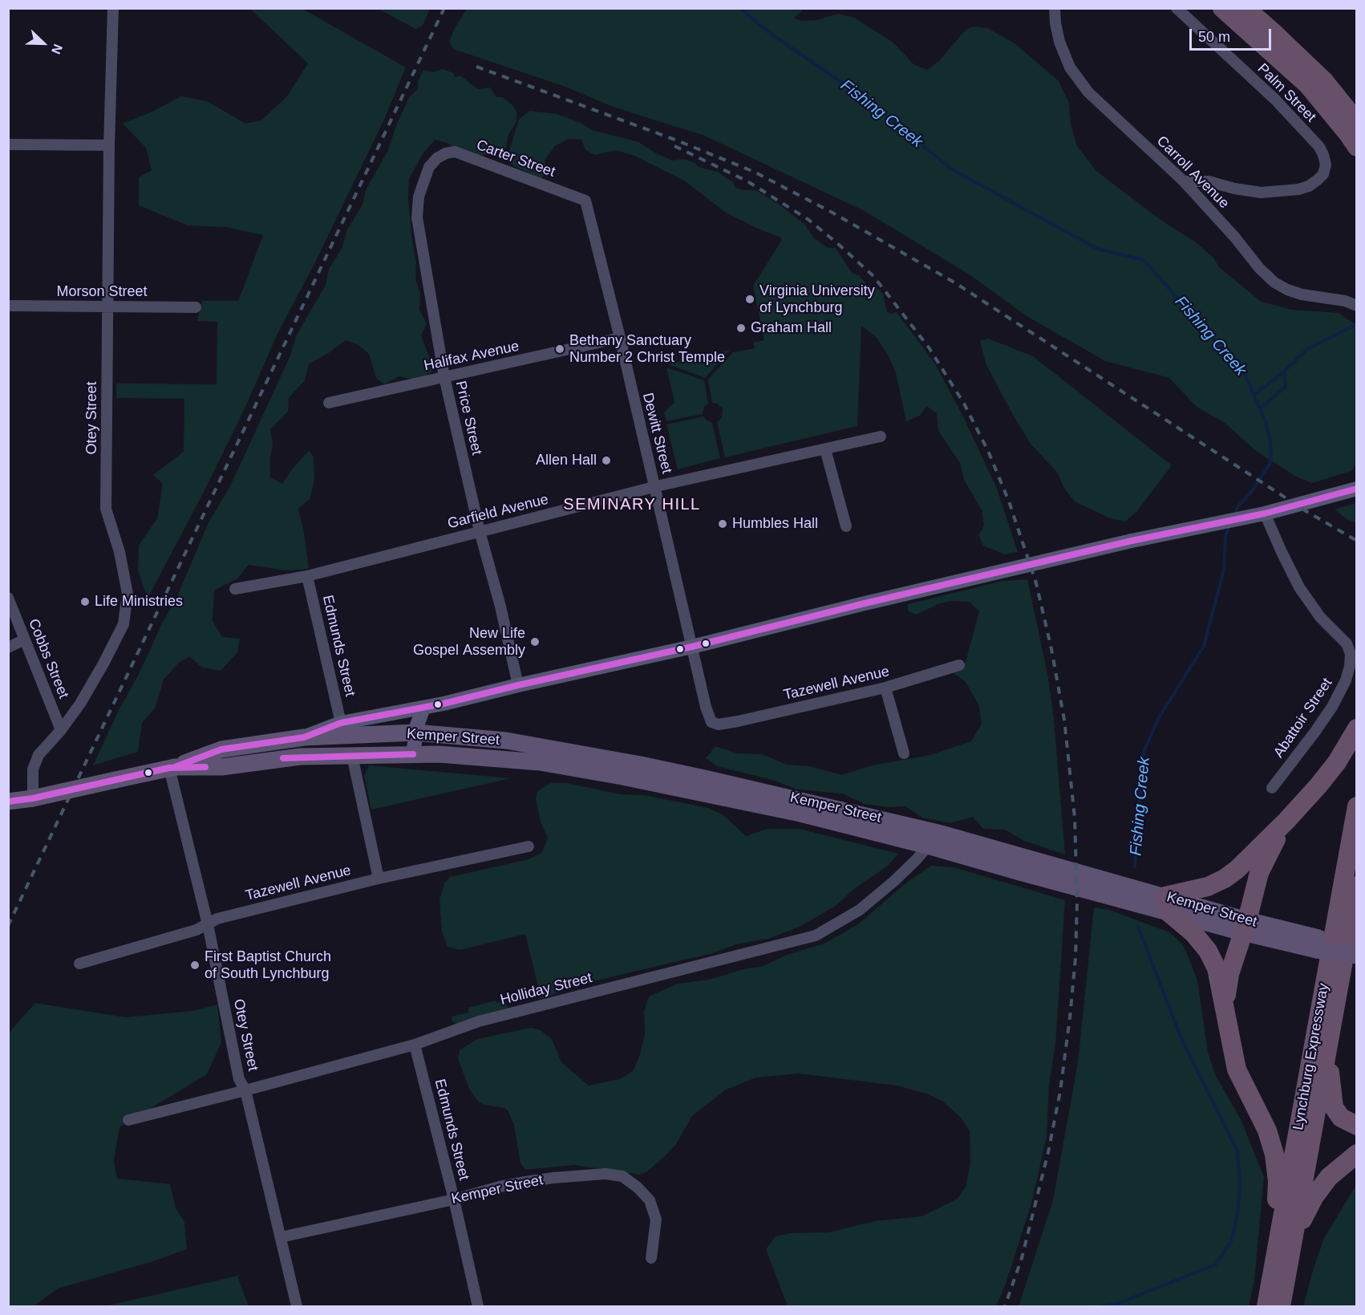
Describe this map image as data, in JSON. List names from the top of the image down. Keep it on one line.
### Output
{"streets":{"highway":["Lynchburg Expressway"],"main road":["Kemper Street"],"street":["Palm Street","Carter Street","Carroll Avenue","Morson Street","Halifax Avenue","Otey Street","Price Street","Dewitt Street","Garfield Avenue","Edmunds Street","Cobbs Street","Tazewell Avenue","Abattoir Street","Holliday Street"]},"crossings":[["Palm Street","Carroll Avenue"],["Carter Street","Price Street"],["Carter Street","Dewitt Street"],["Morson Street","Otey Street"],["Halifax Avenue","Price Street"],["Halifax Avenue","Dewitt Street"],["Otey Street","Cobbs Street"],["Otey Street","Tazewell Avenue"],["Otey Street","Kemper Street"],["Otey Street","Holliday Street"],["Price Street","Garfield Avenue"],["Dewitt Street","Garfield Avenue"],["Dewitt Street","Tazewell Avenue"],["Garfield Avenue","Edmunds Street"],["Edmunds Street","Kemper Street"],["Edmunds Street","Holliday Street"],["Kemper Street","Holliday Street"]],"districts":["SEMINARY HILL"],"water":["Fishing Creek"],"places":["Virginia University of Lynchburg","Graham Hall","Bethany Sanctuary Number 2 Christ Temple","Allen Hall","Humbles Hall","Life Ministries","New Life Gospel Assembly","First Baptist Church of South Lynchburg"],"scale_bar":"50 m","north":"bottom right"}
